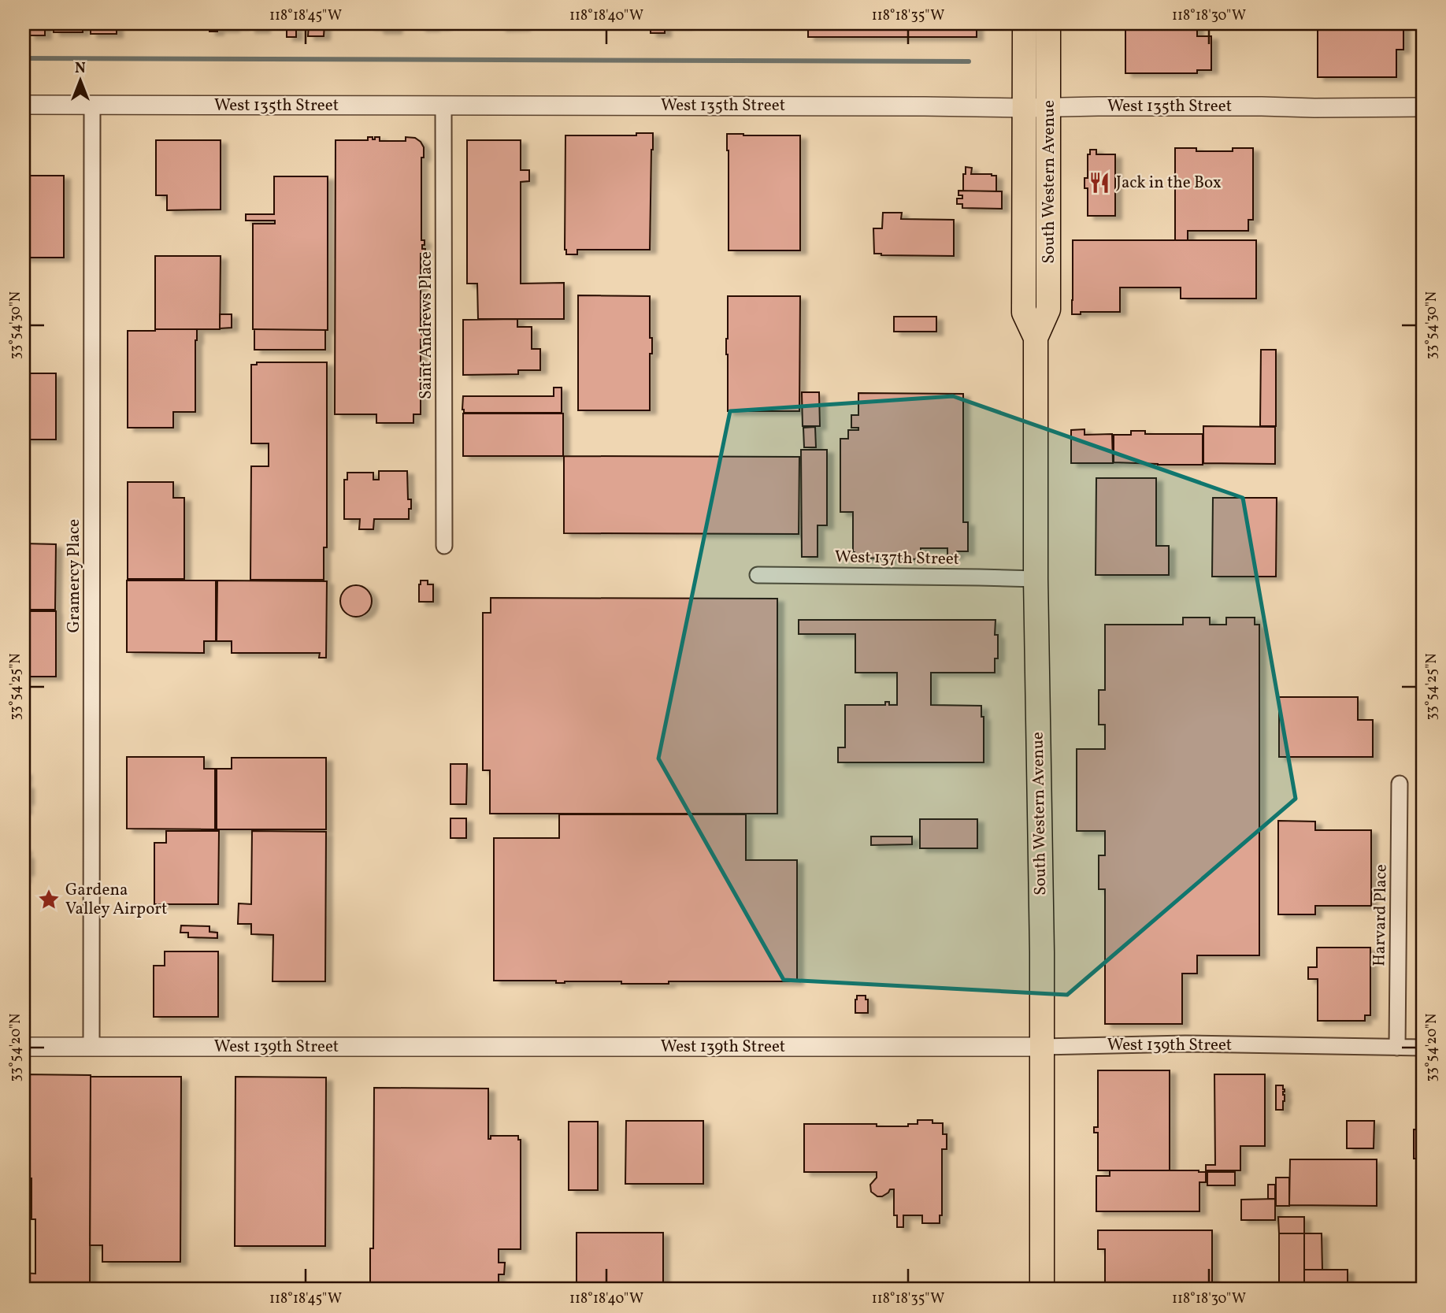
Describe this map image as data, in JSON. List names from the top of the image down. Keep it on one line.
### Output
{"streets":{"main road":["South Western Avenue"],"street":["West 135th Street","Saint Andrews Place","West 137th Street","Gramercy Place","Harvard Place","West 139th Street"]},"crossings":[["West 135th Street","South Western Avenue"],["West 135th Street","Saint Andrews Place"],["West 135th Street","Gramercy Place"],["South Western Avenue","West 137th Street"],["South Western Avenue","West 139th Street"],["Gramercy Place","West 139th Street"],["Harvard Place","West 139th Street"]],"places":{"restaurant":["Jack in the Box"],"place":["Gardena Valley Airport"]},"north":"top","coordinates":["118°18'45\"W","118°18'40\"W","118°18'35\"W","118°18'30\"W","33°54'30\"N","33°54'25\"N","33°54'20\"N"]}
